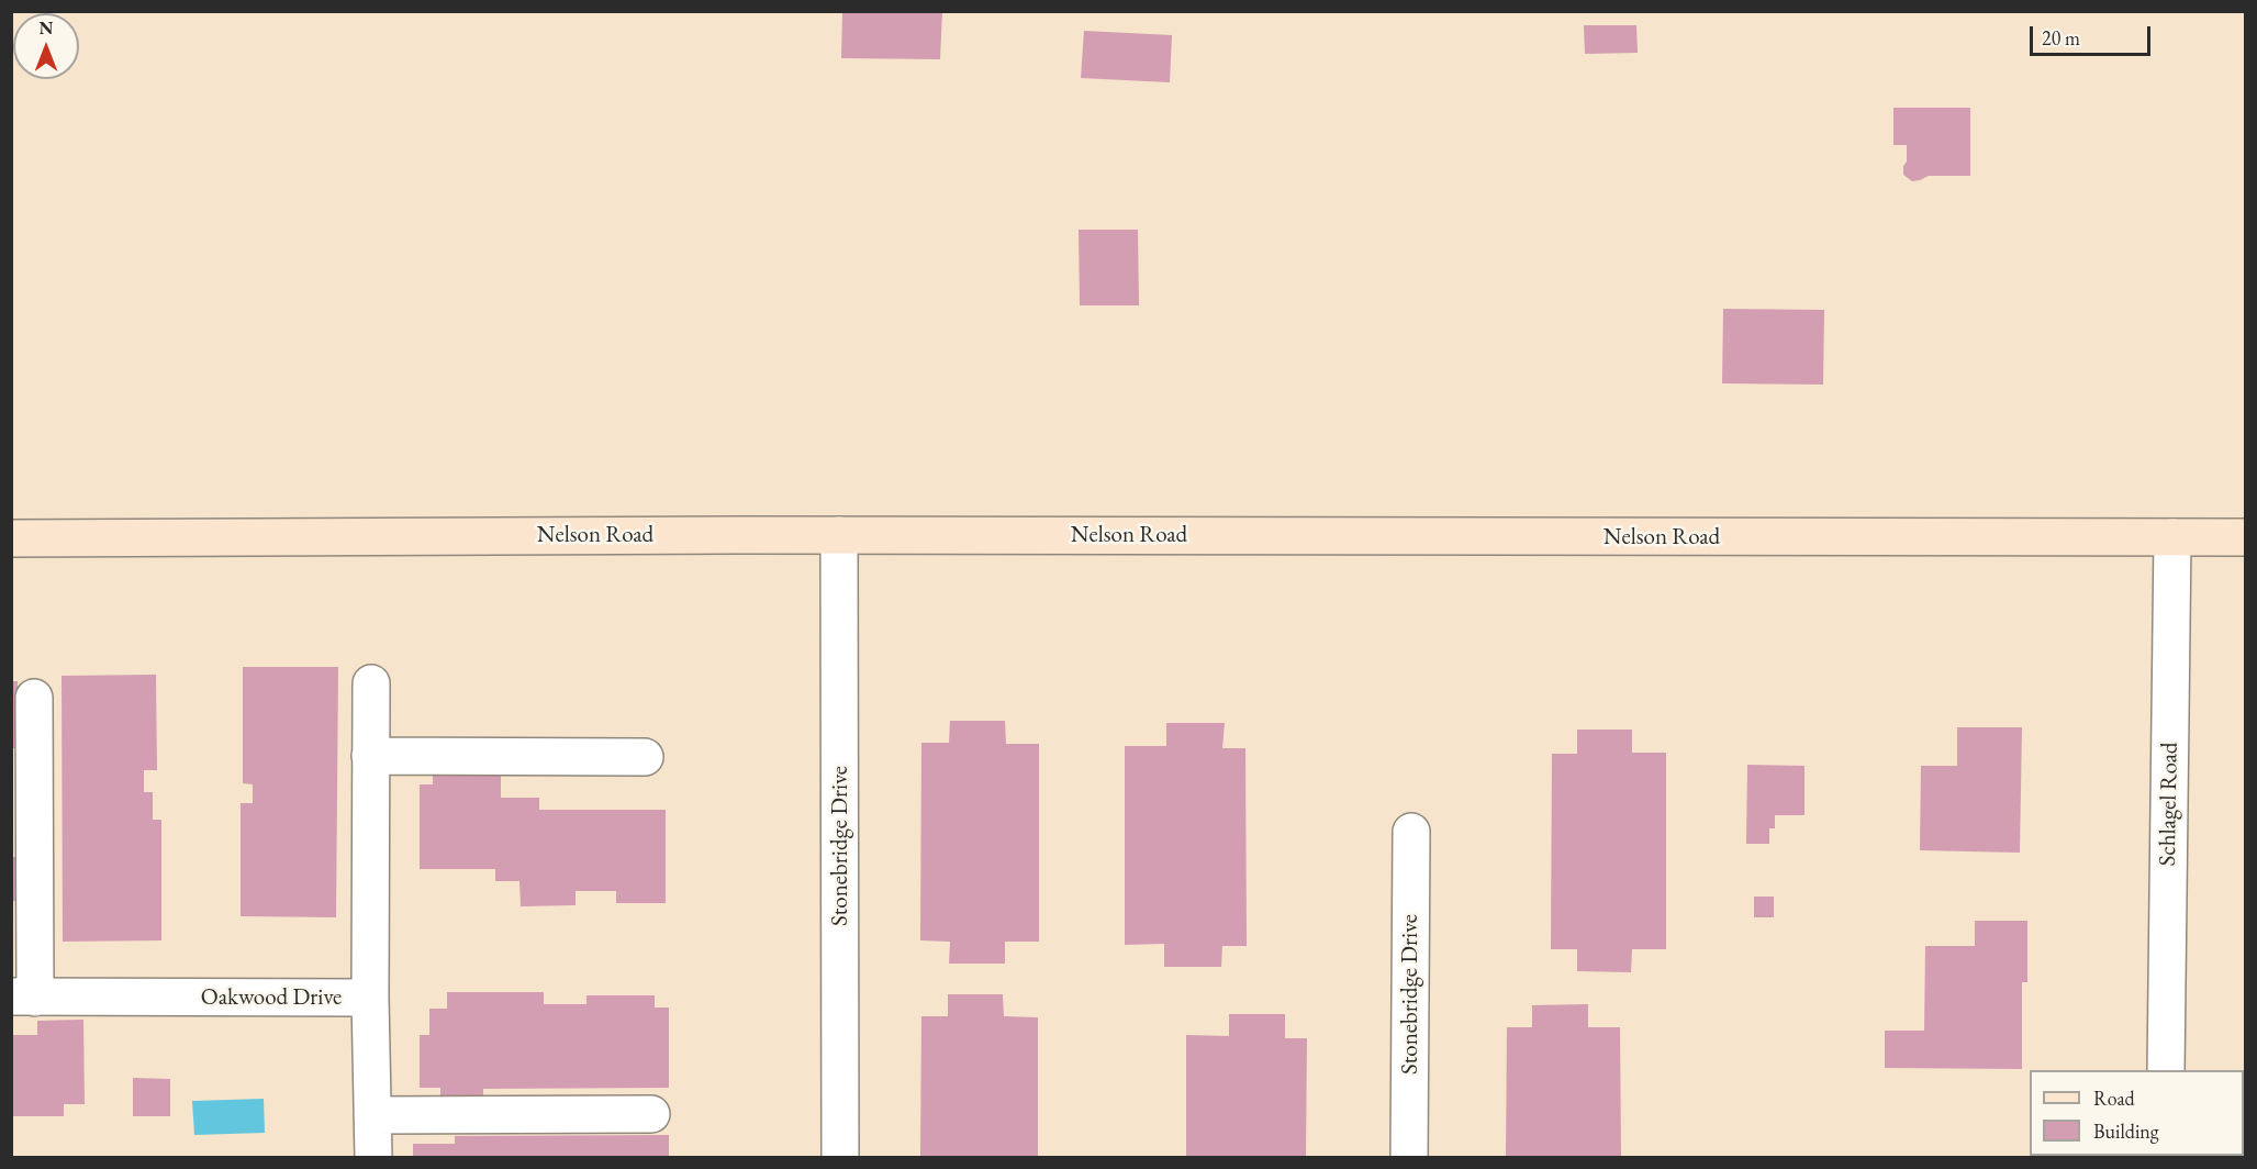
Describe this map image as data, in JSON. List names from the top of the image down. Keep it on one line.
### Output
{"streets":{"main road":["Nelson Road"],"street":["Schlagel Road","Stonebridge Drive","Oakwood Drive"]},"crossings":[["Nelson Road","Schlagel Road"],["Nelson Road","Stonebridge Drive"]],"legend":["Road","Building"],"scale_bar":"20 m","north":"top"}
